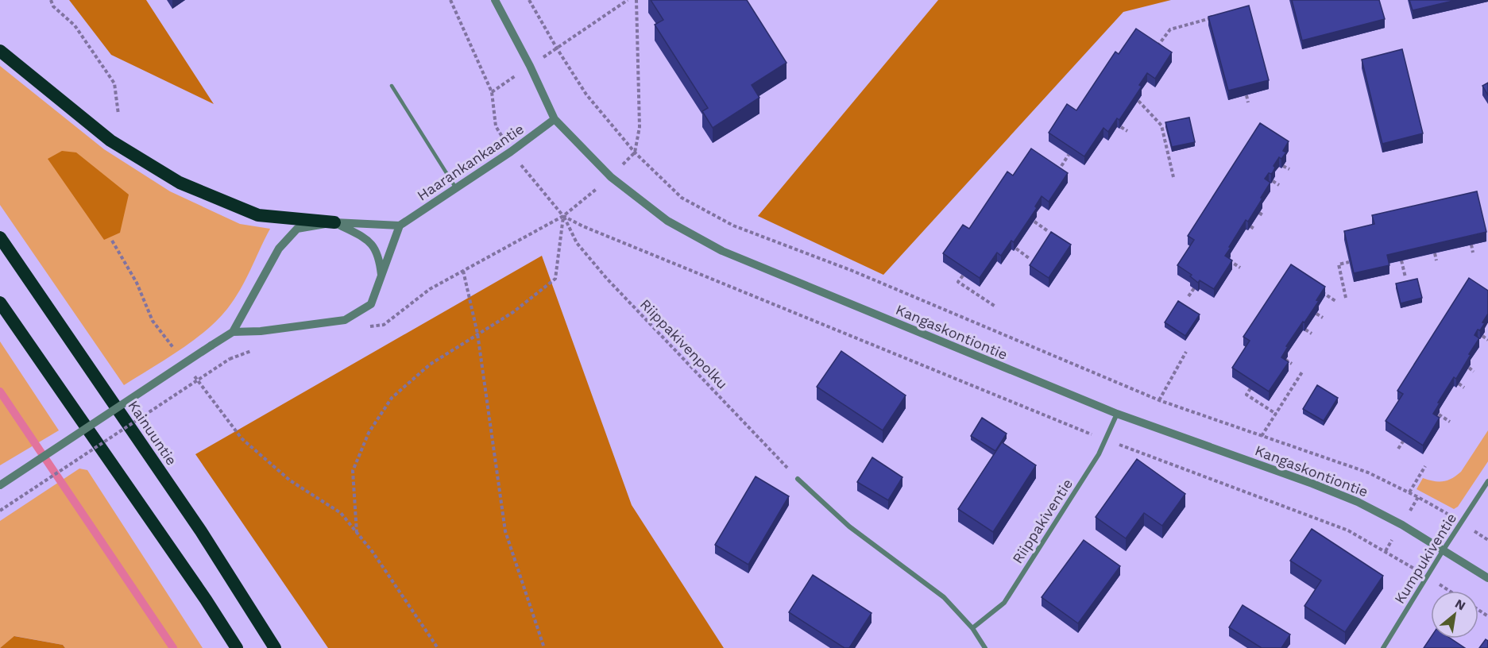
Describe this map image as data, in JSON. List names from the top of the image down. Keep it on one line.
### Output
{"streets":{"highway":["Kainuuntie"],"street":["Haarankankaantie","Kangaskontiontie","Riippakiventie","Kumpukiventie"],"path":["Riippakivenpolku"]},"crossings":[["Haarankankaantie","Kangaskontiontie"],["Kangaskontiontie","Riippakiventie"],["Kangaskontiontie","Kumpukiventie"]],"north":"top right"}
